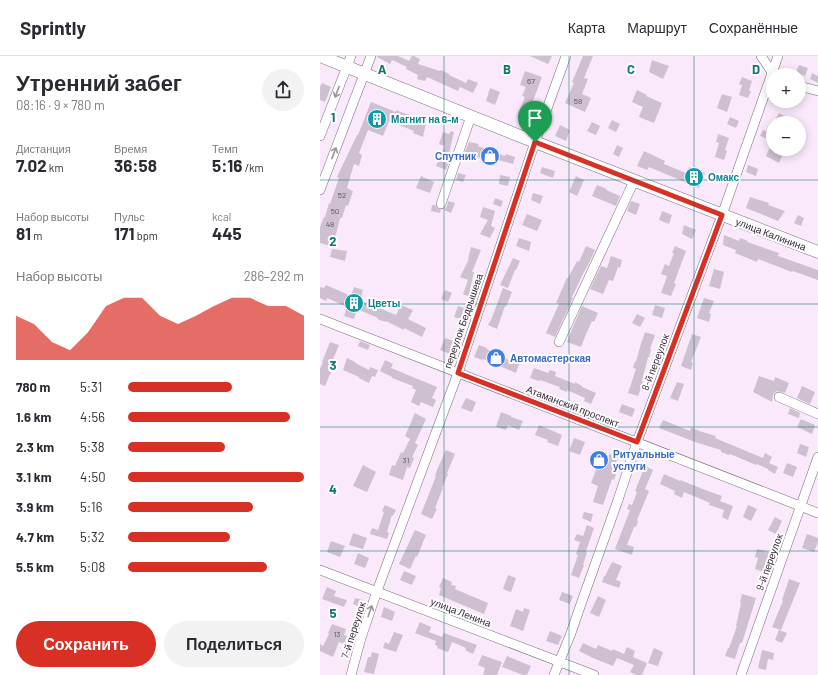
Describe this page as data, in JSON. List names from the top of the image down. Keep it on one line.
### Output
{"streets":{"main road":["улица Калинина"],"street":["переулок Бедрышева","8-й переулок","Атаманский проспект","9-й переулок","улица Ленина","7-й переулок"]},"crossings":[["улица Калинина","переулок Бедрышева"],["улица Калинина","8-й переулок"],["переулок Бедрышева","Атаманский проспект"],["переулок Бедрышева","улица Ленина"],["переулок Бедрышева","7-й переулок"],["8-й переулок","Атаманский проспект"],["8-й переулок","улица Ленина"],["Атаманский проспект","9-й переулок"],["улица Ленина","7-й переулок"]],"one_way":["7-й переулок"],"places":{"building":["Магнит на 6-м","Омакс","Цветы"],"shop":["Спутник","Автомастерская","Ритуальные услуги"]},"house_numbers":["67","58","52","50","48","31","13"],"page":{"header":"Sprintly","nav":["Карта","Маршрут","Сохранённые"],"heading":["Утренний забег","08:16 · 9 × 780 m"],"map_buttons":["+","−"],"stats":[["Дистанция","7.02 km"],["Время","36:58"],["Темп","5:16 /km"],["Набор высоты","81 m"],["Пульс","171 bpm"],["kcal","445"]],"chart":["Набор высоты","286–292 m"],"list":[{"name":"780 m","note":"5:31"},{"name":"1.6 km","note":"4:56"},{"name":"2.3 km","note":"5:38"},{"name":"3.1 km","note":"4:50"},{"name":"3.9 km","note":"5:16"},{"name":"4.7 km","note":"5:32"},{"name":"5.5 km","note":"5:08"}],"buttons":["Сохранить","Поделиться"]},"grid":{"columns":["A","B","C","D"],"rows":["1","2","3","4","5"]}}
